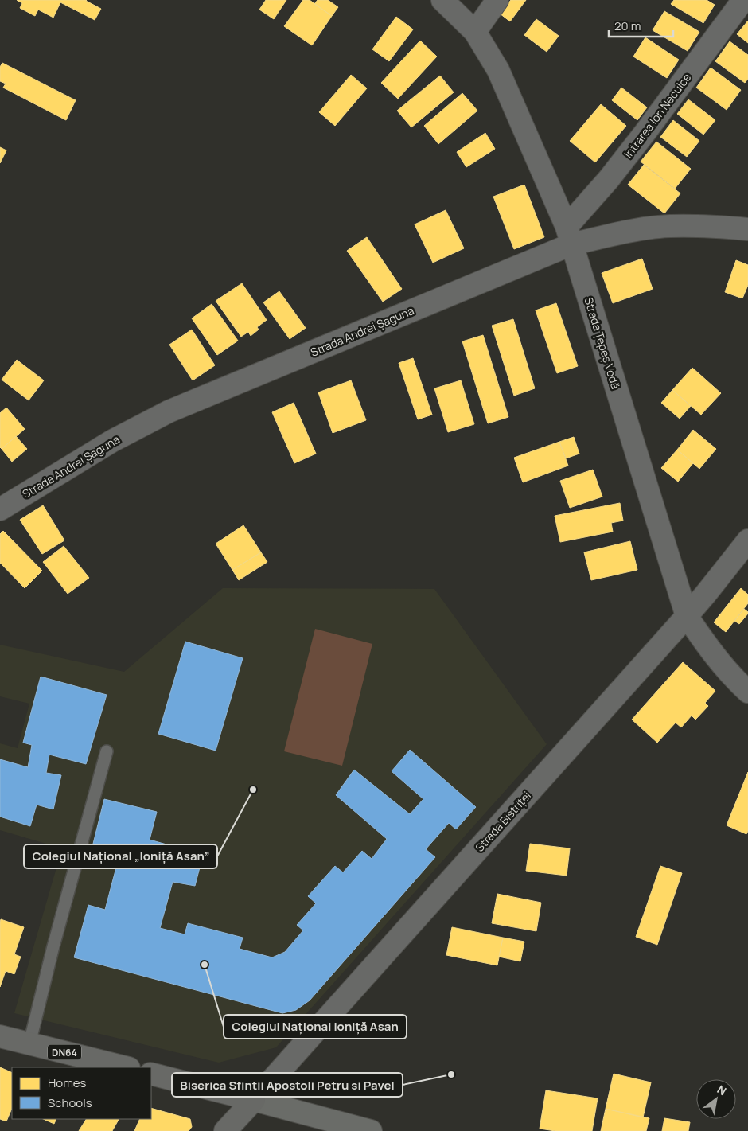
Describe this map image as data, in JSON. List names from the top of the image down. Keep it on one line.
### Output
{"streets":{"main road":["DN64"],"street":["Intrarea Ion Neculce","Strada Andrei Șaguna","Strada Țepeș Vodă","Strada Bistriței"]},"crossings":[["Intrarea Ion Neculce","Strada Andrei Șaguna"],["Intrarea Ion Neculce","Strada Țepeș Vodă"],["Strada Andrei Șaguna","Strada Țepeș Vodă"],["Strada Țepeș Vodă","Strada Bistriței"]],"places":["Colegiul Național „Ioniță Asan”","Colegiul Național Ioniță Asan","Biserica Sfintii Apostoli Petru si Pavel"],"legend":["Homes","Schools"],"scale_bar":"20 m","north":"top right"}
